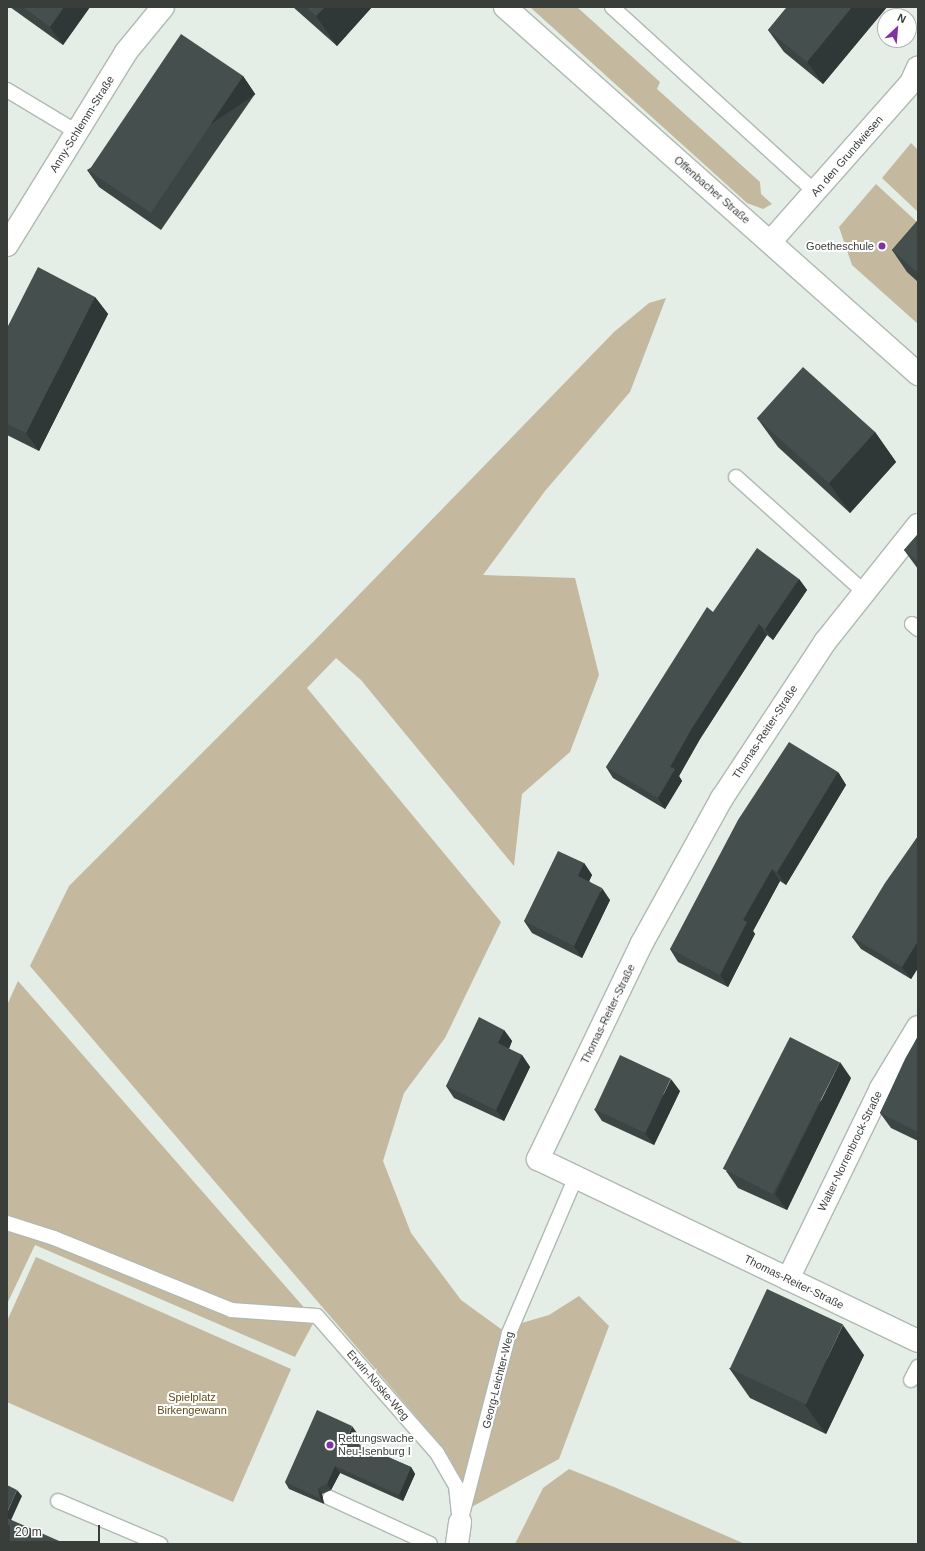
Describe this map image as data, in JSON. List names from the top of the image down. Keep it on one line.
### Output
{"streets":{"street":["Anny-Schlemm-Straße","An den Grundwiesen","Offenbacher Straße","Thomas-Reiter-Straße","Walter-Norrenbrock-Straße"],"lane":["Georg-Leichter-Weg","Erwin-Nöske-Weg"]},"crossings":[["An den Grundwiesen","Offenbacher Straße"],["Thomas-Reiter-Straße","Walter-Norrenbrock-Straße"],["Thomas-Reiter-Straße","Georg-Leichter-Weg"],["Georg-Leichter-Weg","Erwin-Nöske-Weg"]],"parks":["Spielplatz Birkengewann"],"places":["Goetheschule","Rettungswache Neu-Isenburg I"],"scale_bar":"20 m","north":"top right"}
